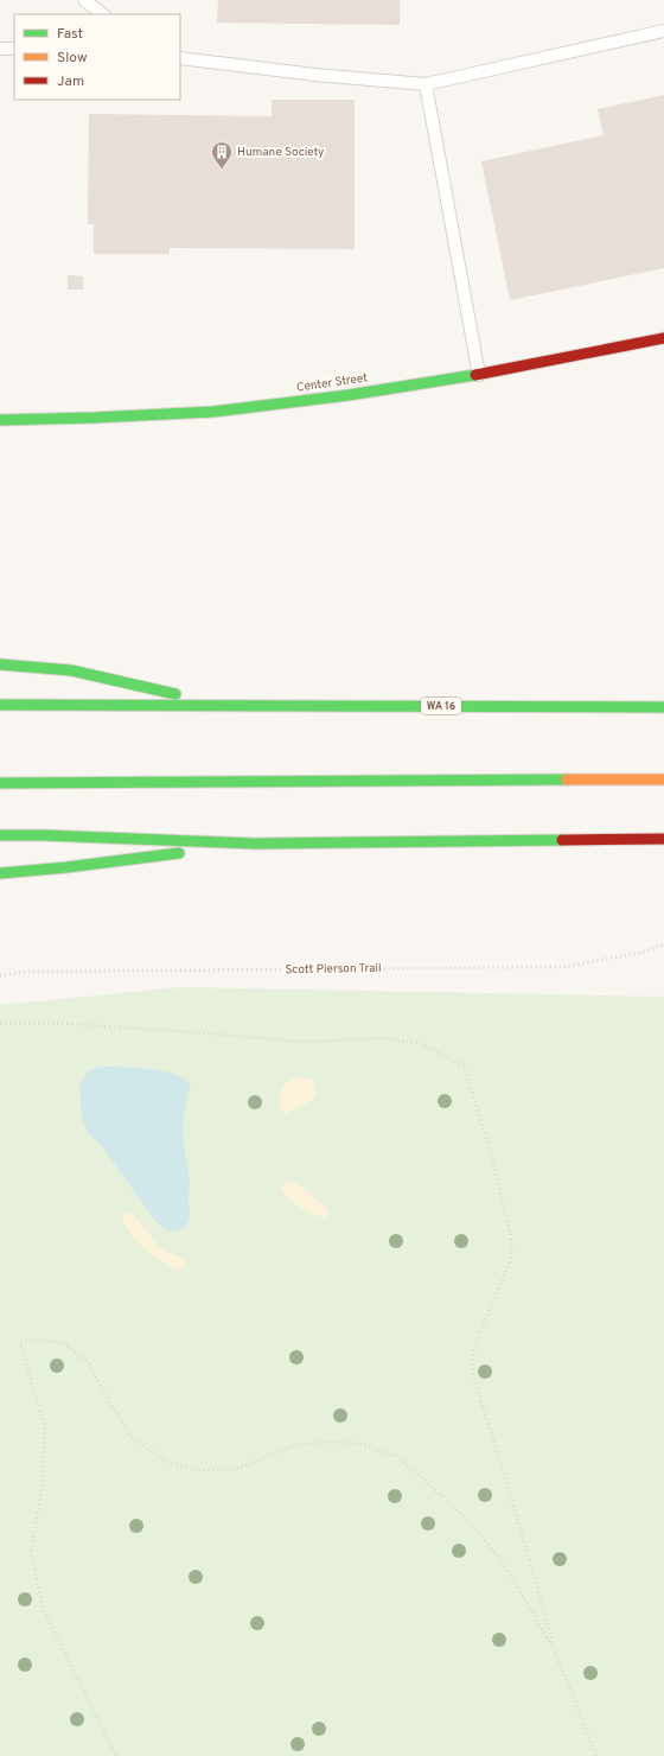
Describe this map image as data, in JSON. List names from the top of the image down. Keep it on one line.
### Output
{"streets":{"main road":["Center Street","WA 16"],"path":["Scott Pierson Trail"]},"places":{"building":["Humane Society"]},"legend":["Fast","Slow","Jam"]}
